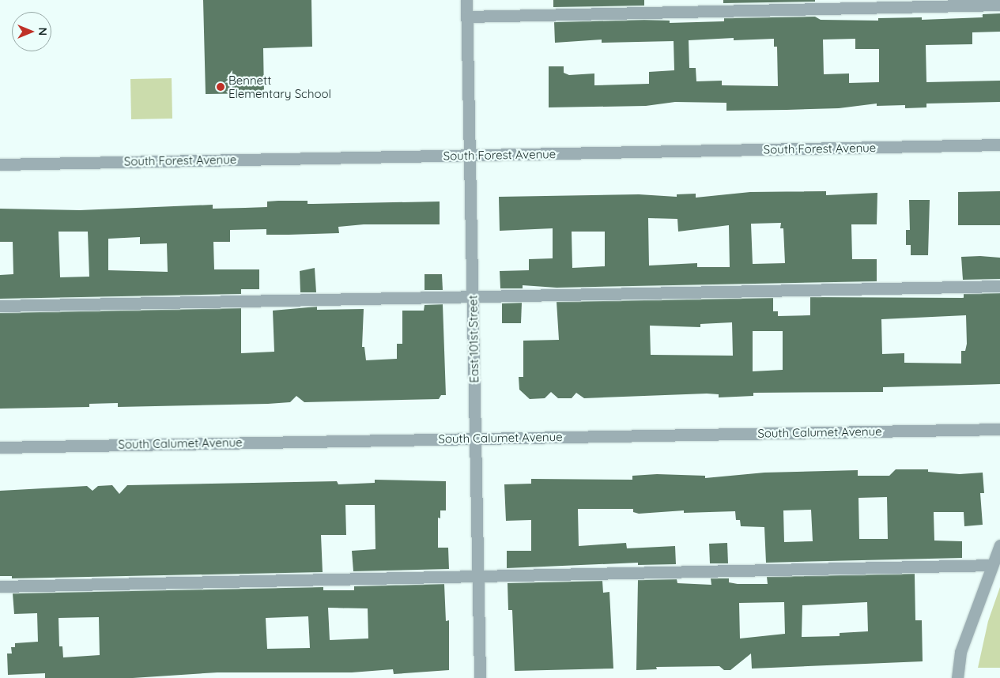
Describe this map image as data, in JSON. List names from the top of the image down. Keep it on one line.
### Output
{"streets":{"street":["South Forest Avenue","East 101st Street","South Calumet Avenue"]},"crossings":[["South Forest Avenue","East 101st Street"],["East 101st Street","South Calumet Avenue"]],"places":["Bennett Elementary School"],"north":"right"}
